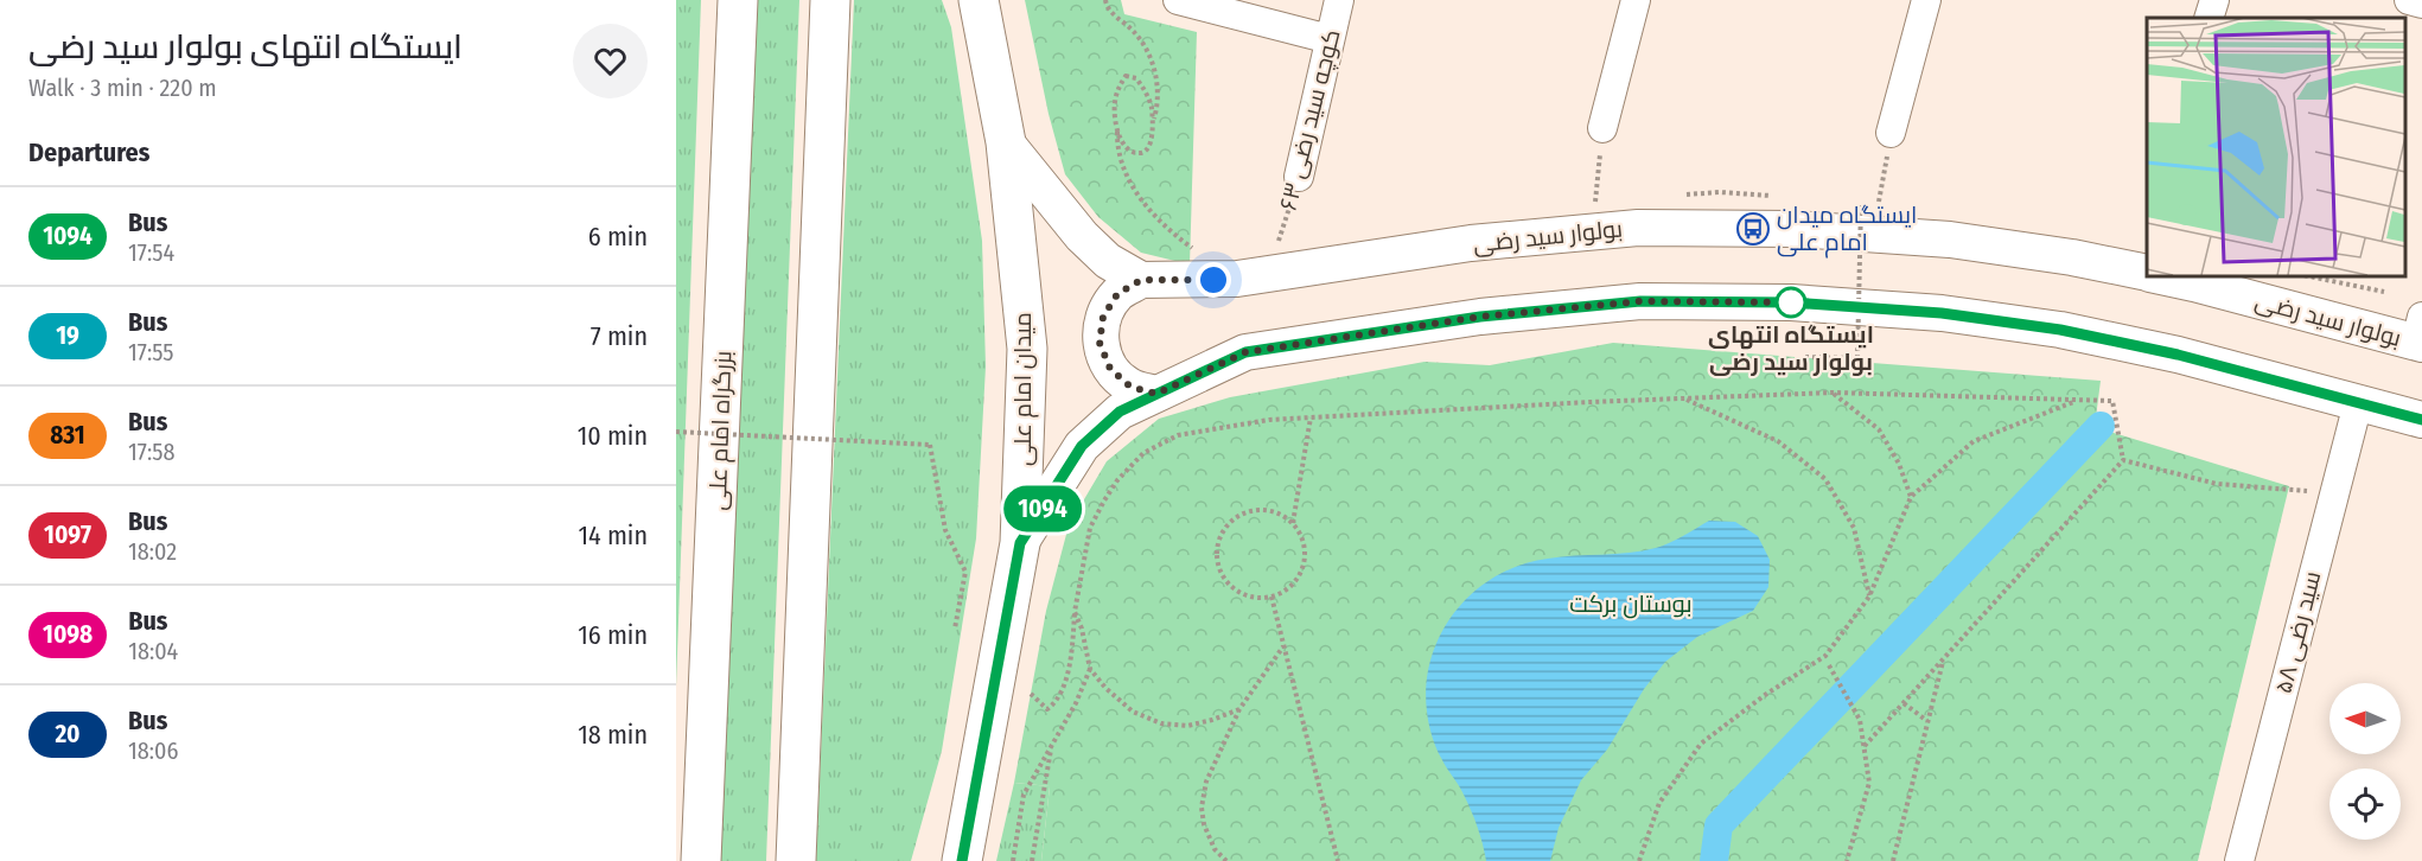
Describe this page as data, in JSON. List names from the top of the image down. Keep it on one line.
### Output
{"streets":{"highway":["میدان امام علی","بزرگراه امام علی"],"main road":["بولوار سید رضی"],"street":["کوچه سید رضی ۶۳","سید رضی ۵۸"]},"parks":["بوستان برکت"],"places":{"bus stop":["ایستگاه میدان امام علی"],"other":["ایستگاه انتهای بولوار سید رضی"]},"lines":["bus line 1094"],"north":"left","page":{"heading":[["ایستگاه انتهای بولوار سید رضی","Walk · 3 min · 220 m"],"Departures"],"on_map":"1094","list":[{"mark":"1094","name":"Bus","note":"17:54","value":"6 min"},{"mark":"19","name":"Bus","note":"17:55","value":"7 min"},{"mark":"831","name":"Bus","note":"17:58","value":"10 min"},{"mark":"1097","name":"Bus","note":"18:02","value":"14 min"},{"mark":"1098","name":"Bus","note":"18:04","value":"16 min"},{"mark":"20","name":"Bus","note":"18:06","value":"18 min"}]}}
